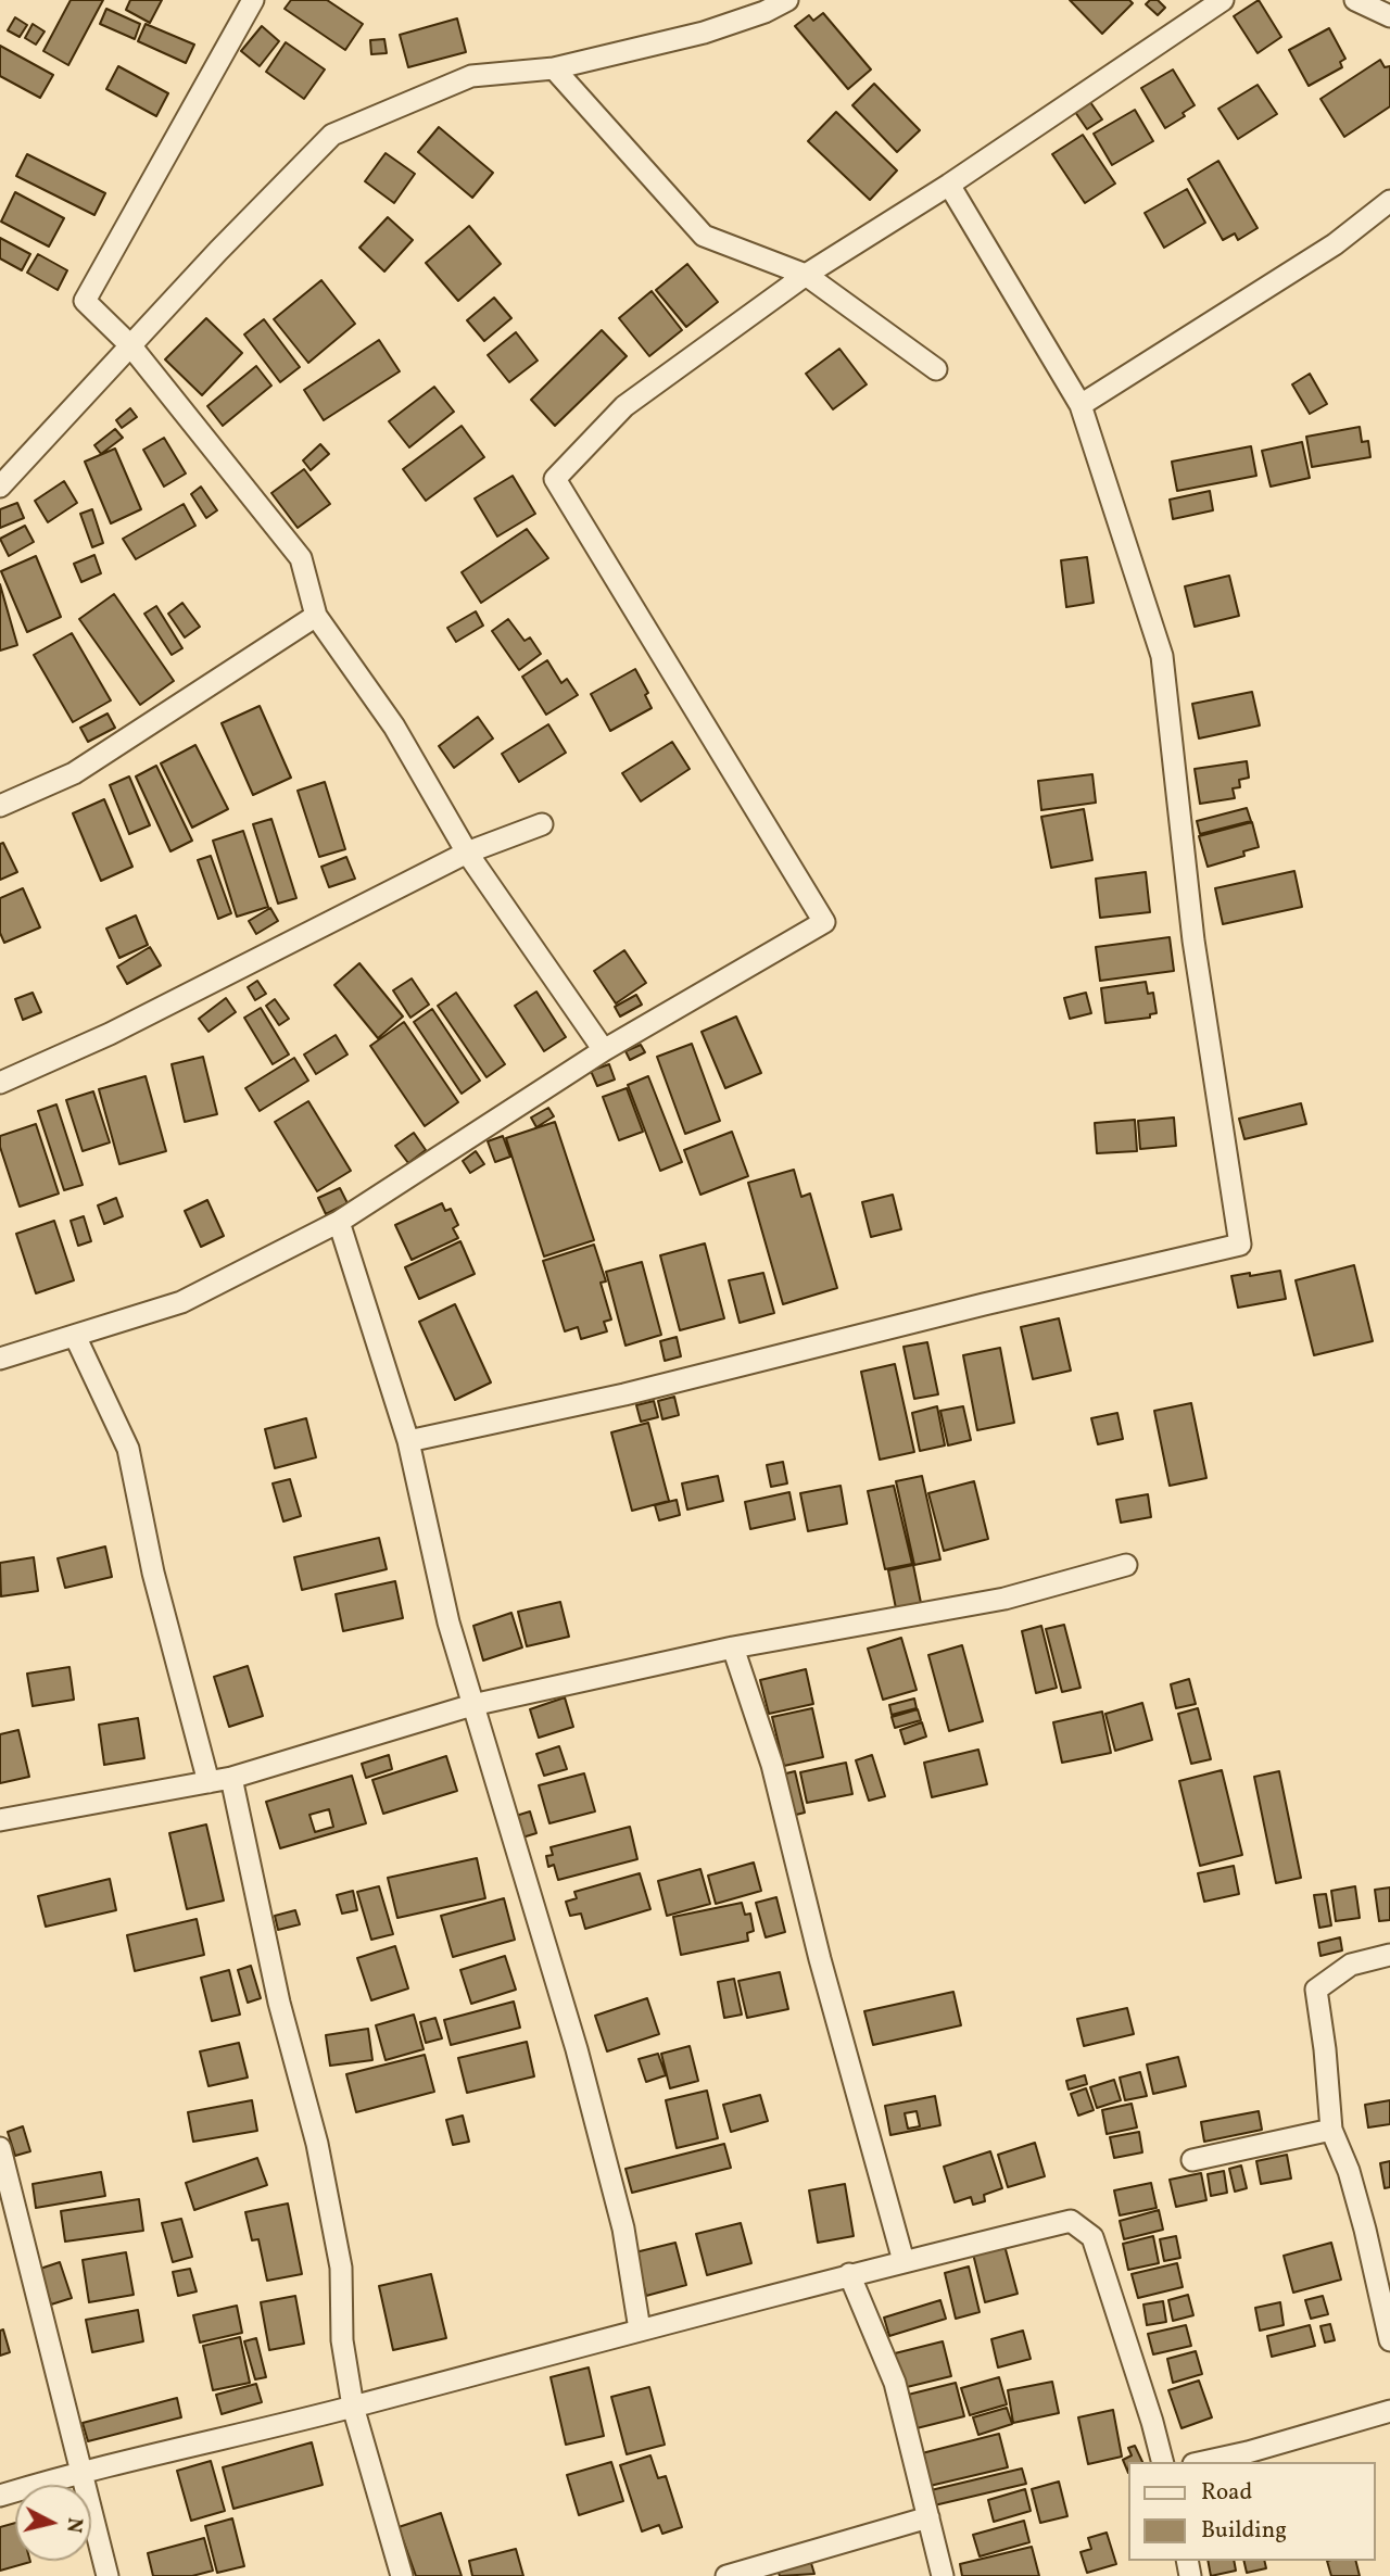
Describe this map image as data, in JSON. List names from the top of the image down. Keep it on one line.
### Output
{"legend":["Road","Building"],"north":"right"}
